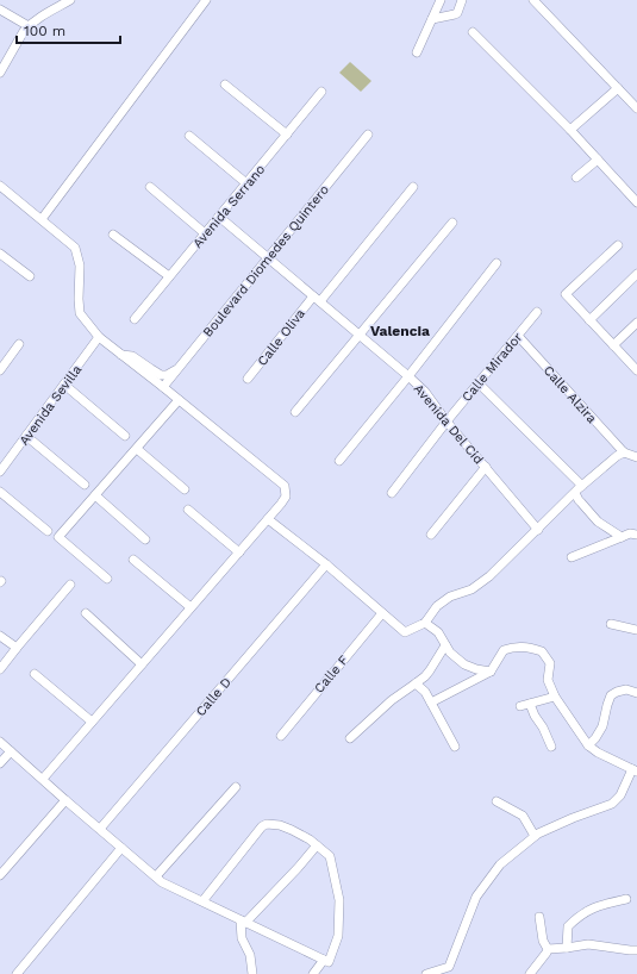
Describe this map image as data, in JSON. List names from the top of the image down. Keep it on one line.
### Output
{"streets":{"street":["Avenida Serrano","Boulevard Diomedes Quintero","Calle Oliva","Calle Mirador","Calle Alzira","Avenida Sevilla","Avenida Del Cid","Calle F","Calle D"]},"crossings":[["Avenida Serrano","Avenida Del Cid"],["Boulevard Diomedes Quintero","Avenida Del Cid"],["Calle Oliva","Avenida Del Cid"],["Calle Mirador","Calle Alzira"],["Calle Mirador","Avenida Del Cid"]],"districts":["Valencia"],"scale_bar":"100 m"}
